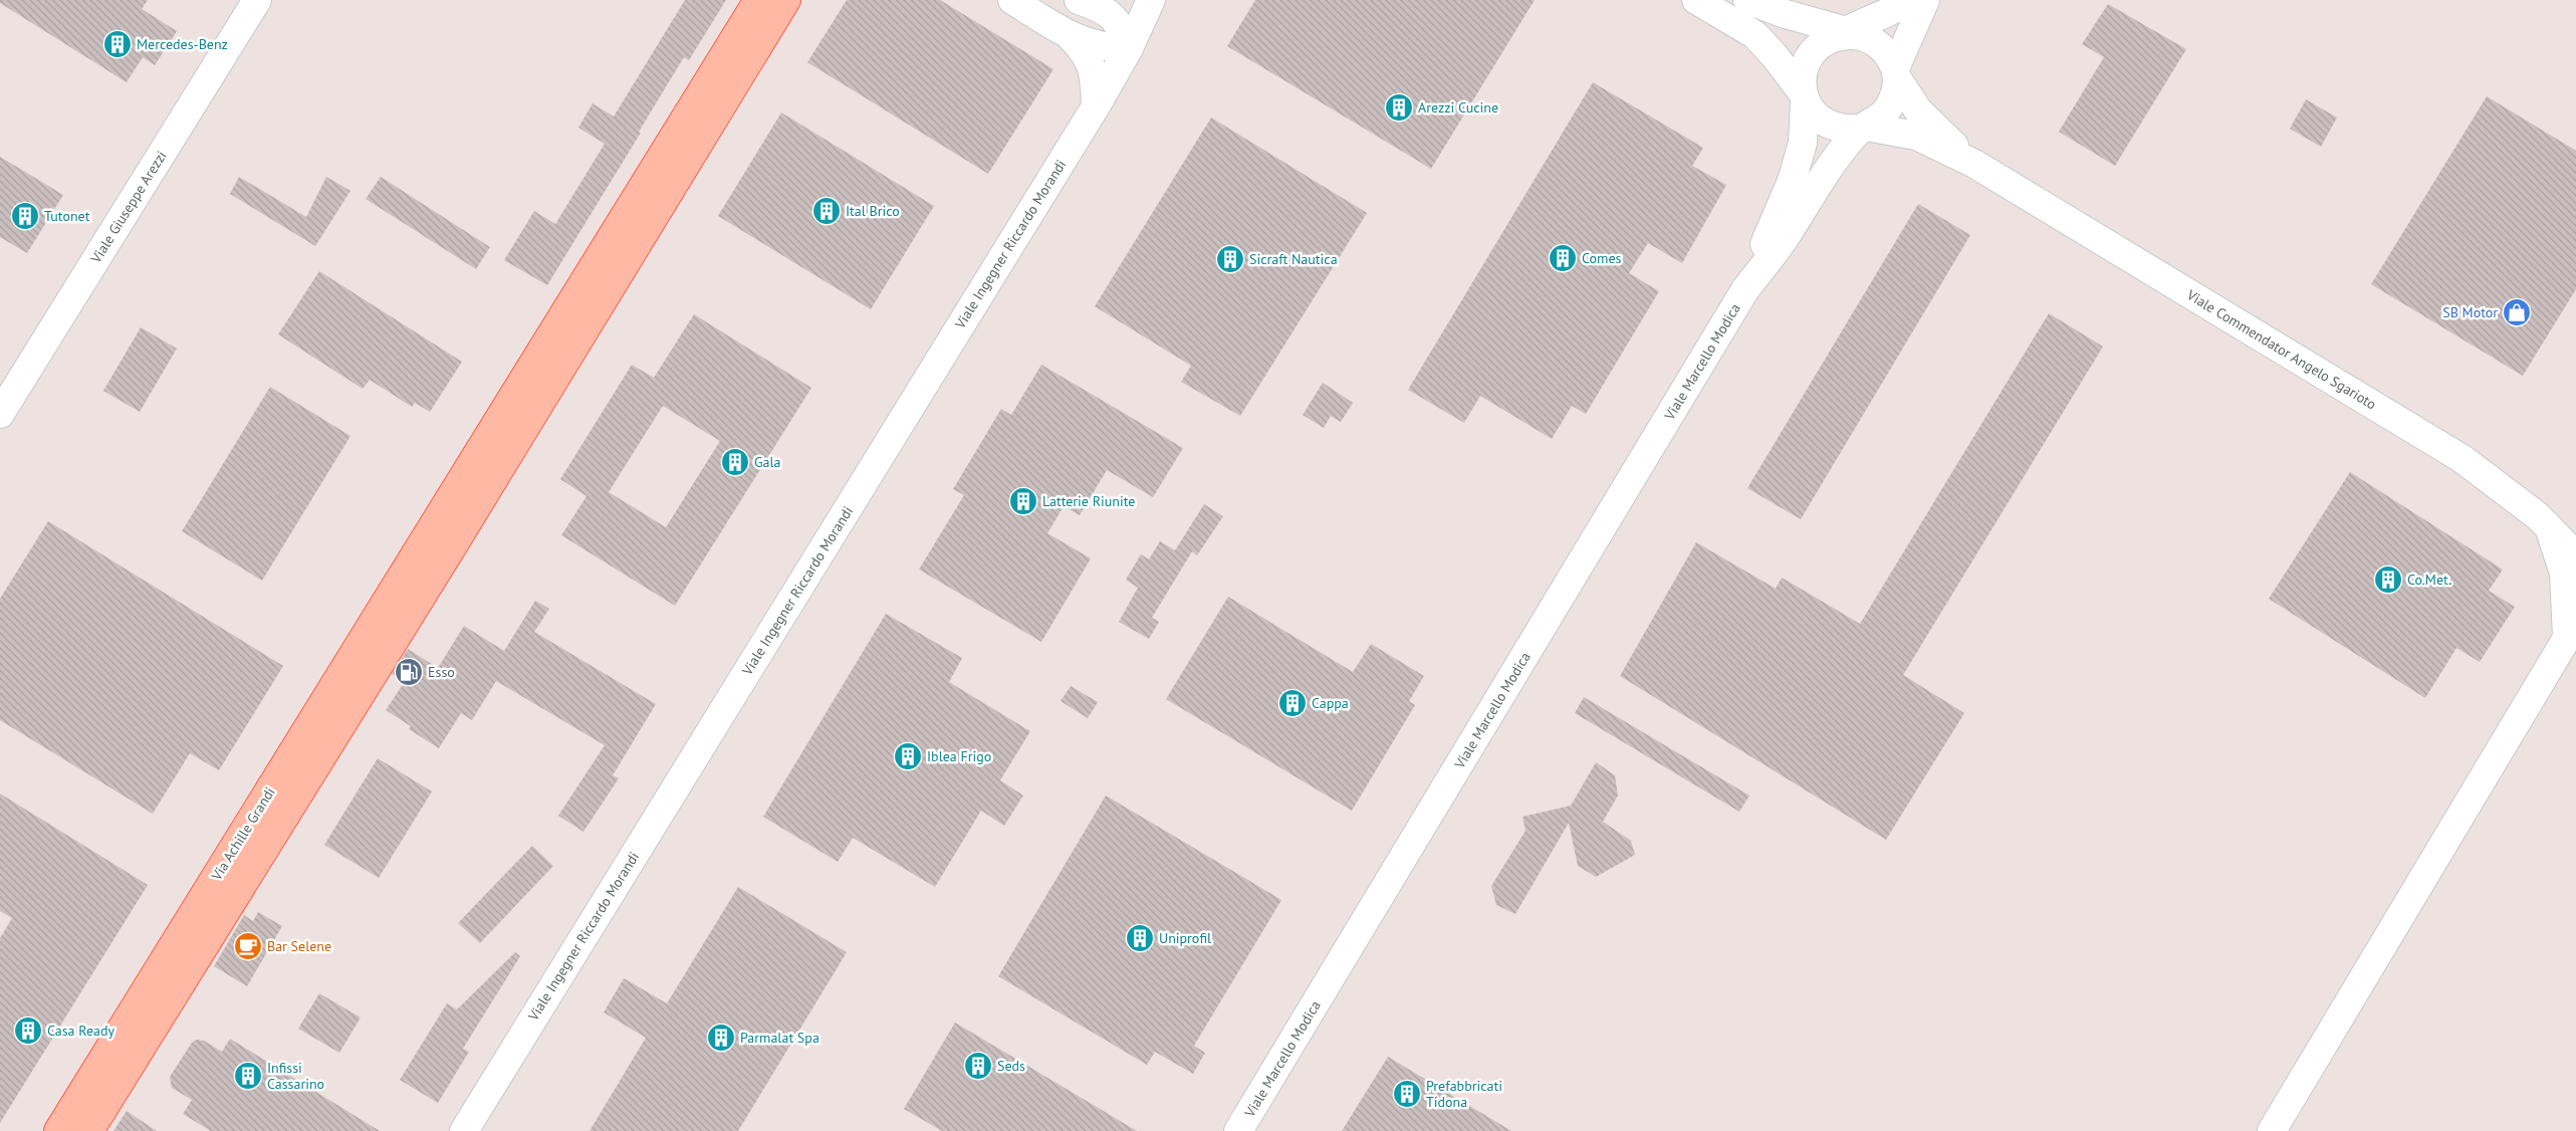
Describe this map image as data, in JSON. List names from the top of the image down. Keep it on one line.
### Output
{"streets":{"main road":["Via Achille Grandi"],"street":["Viale Giuseppe Arezzi","Viale Ingegner Riccardo Morandi","Viale Commendator Angelo Sgarioto","Viale Marcello Modica"]},"places":{"building":["Mercedes-Benz","Arezzi Cucine","Ital Brico","Tutonet","Comes","Sicraft Nautica","Gala","Latterie Riunite","Co.Met.","Cappa","Iblea Frigo","Uniprofil","Casa Ready","Parmalat Spa","Seds","Infissi Cassarino","Prefabbricati Tidona"],"shop":["SB Motor"],"fuel station":["Esso"],"cafe":["Bar Selene"]}}
